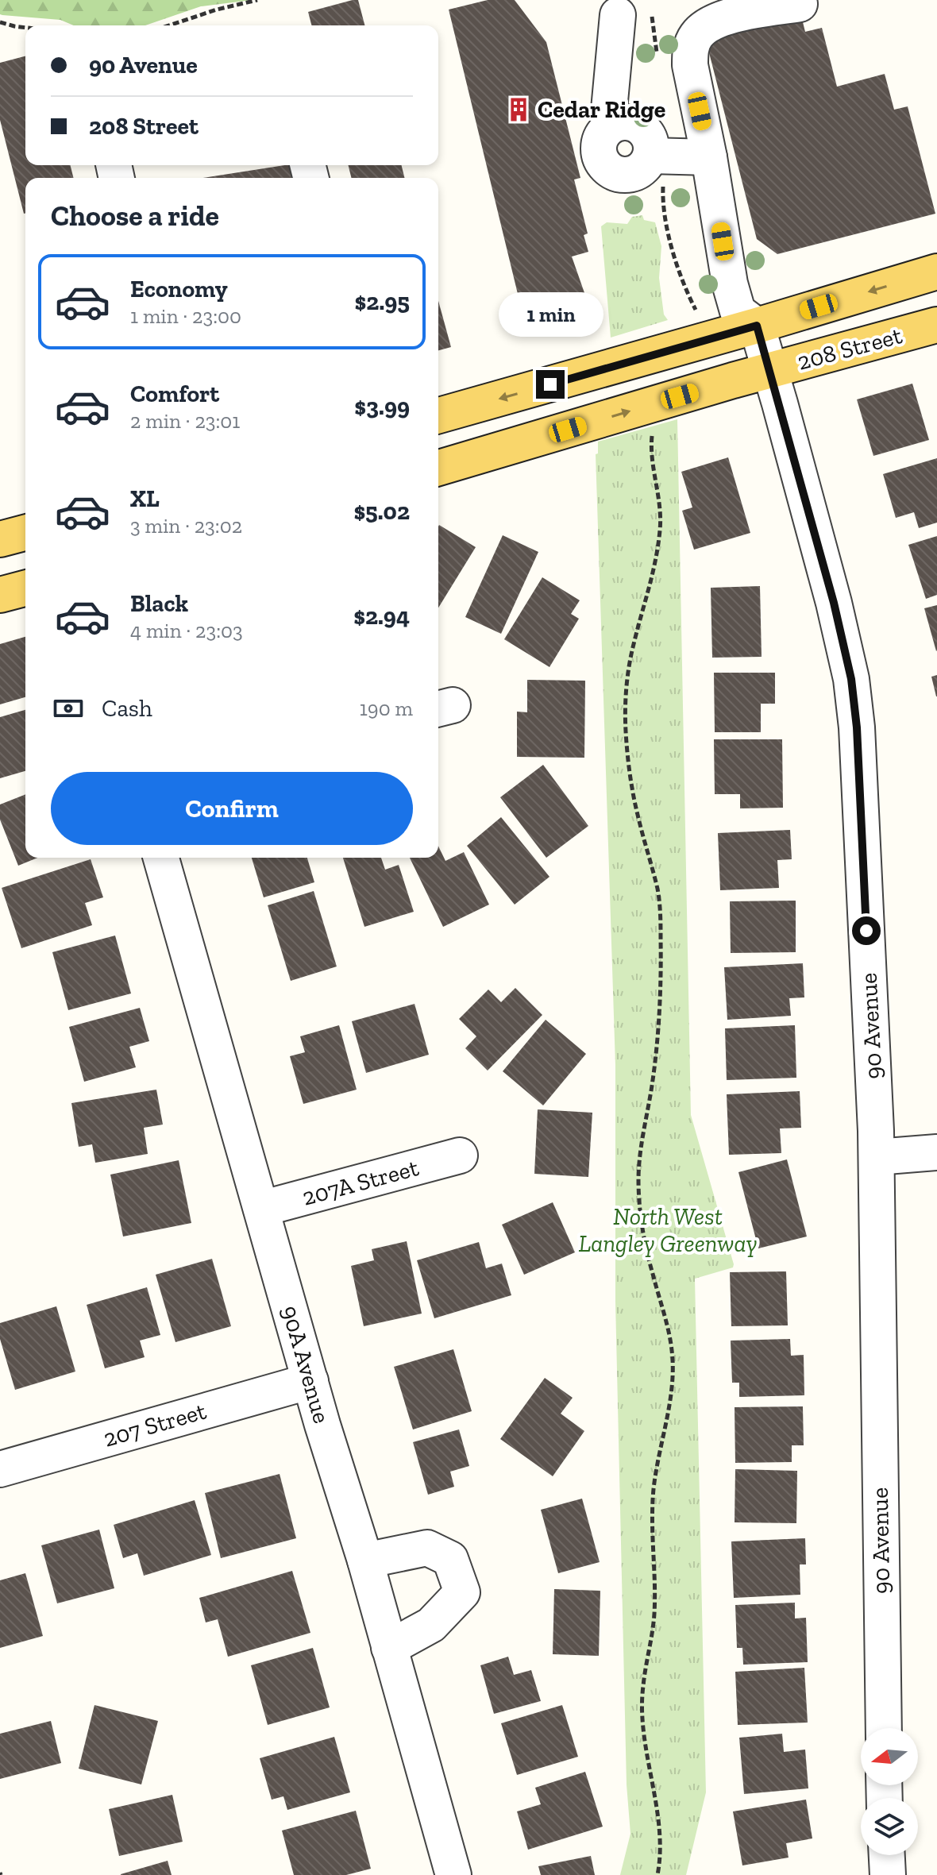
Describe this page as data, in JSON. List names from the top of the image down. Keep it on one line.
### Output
{"streets":{"main road":["208 Street"],"street":["90 Avenue","207A Street","90A Avenue","207 Street"]},"crossings":[["208 Street","90 Avenue"],["207A Street","90A Avenue"],["90A Avenue","207 Street"]],"parks":["North West Langley Greenway"],"places":{"building":["Cedar Ridge"]},"north":"left","page":{"banner":["90 Avenue","208 Street"],"heading":"Choose a ride","list":[{"name":"Economy","note":"1 min · 23:00","value":"$2.95"},{"name":"Comfort","note":"2 min · 23:01","value":"$3.99"},{"name":"XL","note":"3 min · 23:02","value":"$5.02"},{"name":"Black","note":"4 min · 23:03","value":"$2.94"}],"bubble":"1 min","pay":["Cash","190 m"],"buttons":"Confirm"}}
